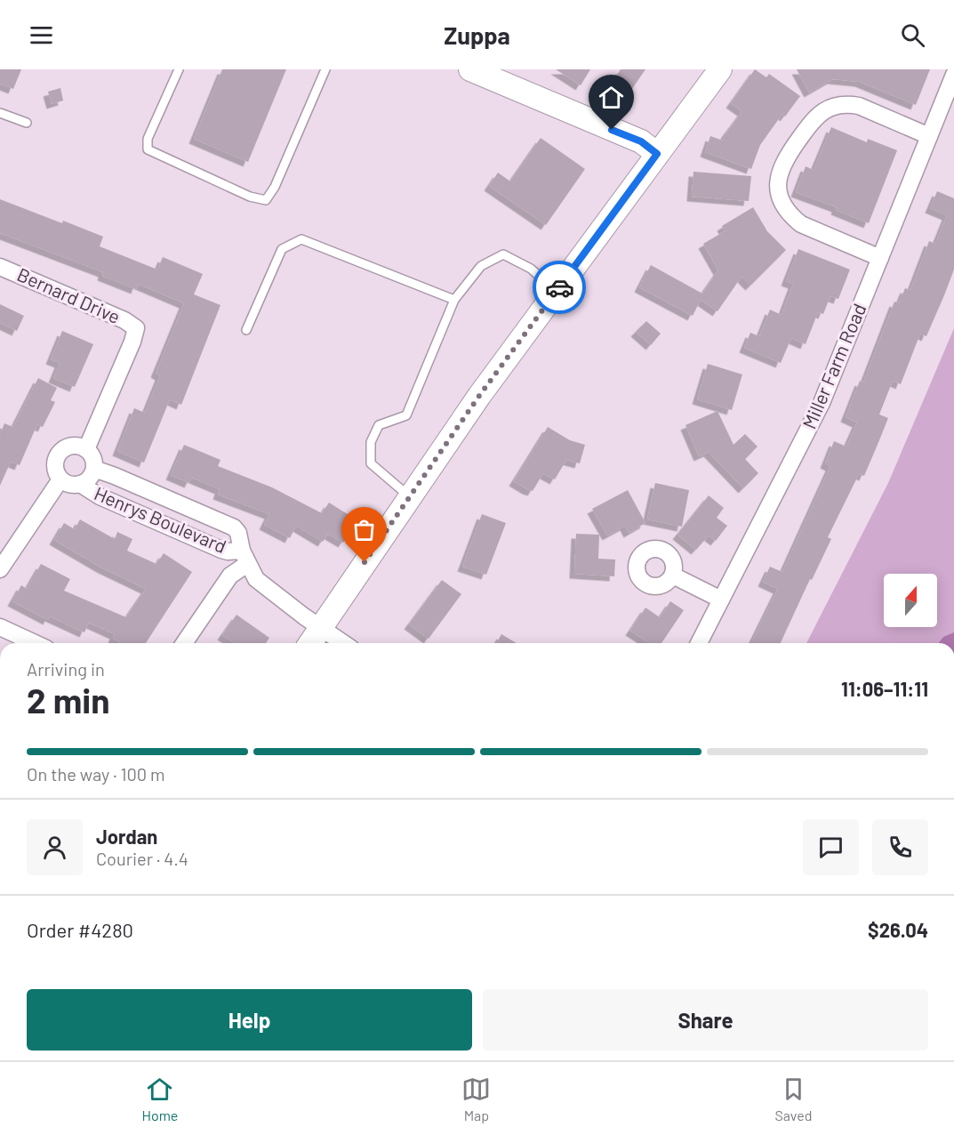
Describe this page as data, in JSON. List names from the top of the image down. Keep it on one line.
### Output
{"streets":{"street":["Bernard Drive","Miller Farm Road","Henrys Boulevard"]},"crossings":[["Bernard Drive","Henrys Boulevard"]],"north":"top","page":{"header":"Zuppa","heading":["2 min","Arriving in","11:06–11:11"],"panel":["Jordan","Courier · 4.4","Order #4280","$26.04"],"bar":"On the way · 100 m","buttons":["Help","Share"],"tabs":["Home","Map","Saved"]}}
